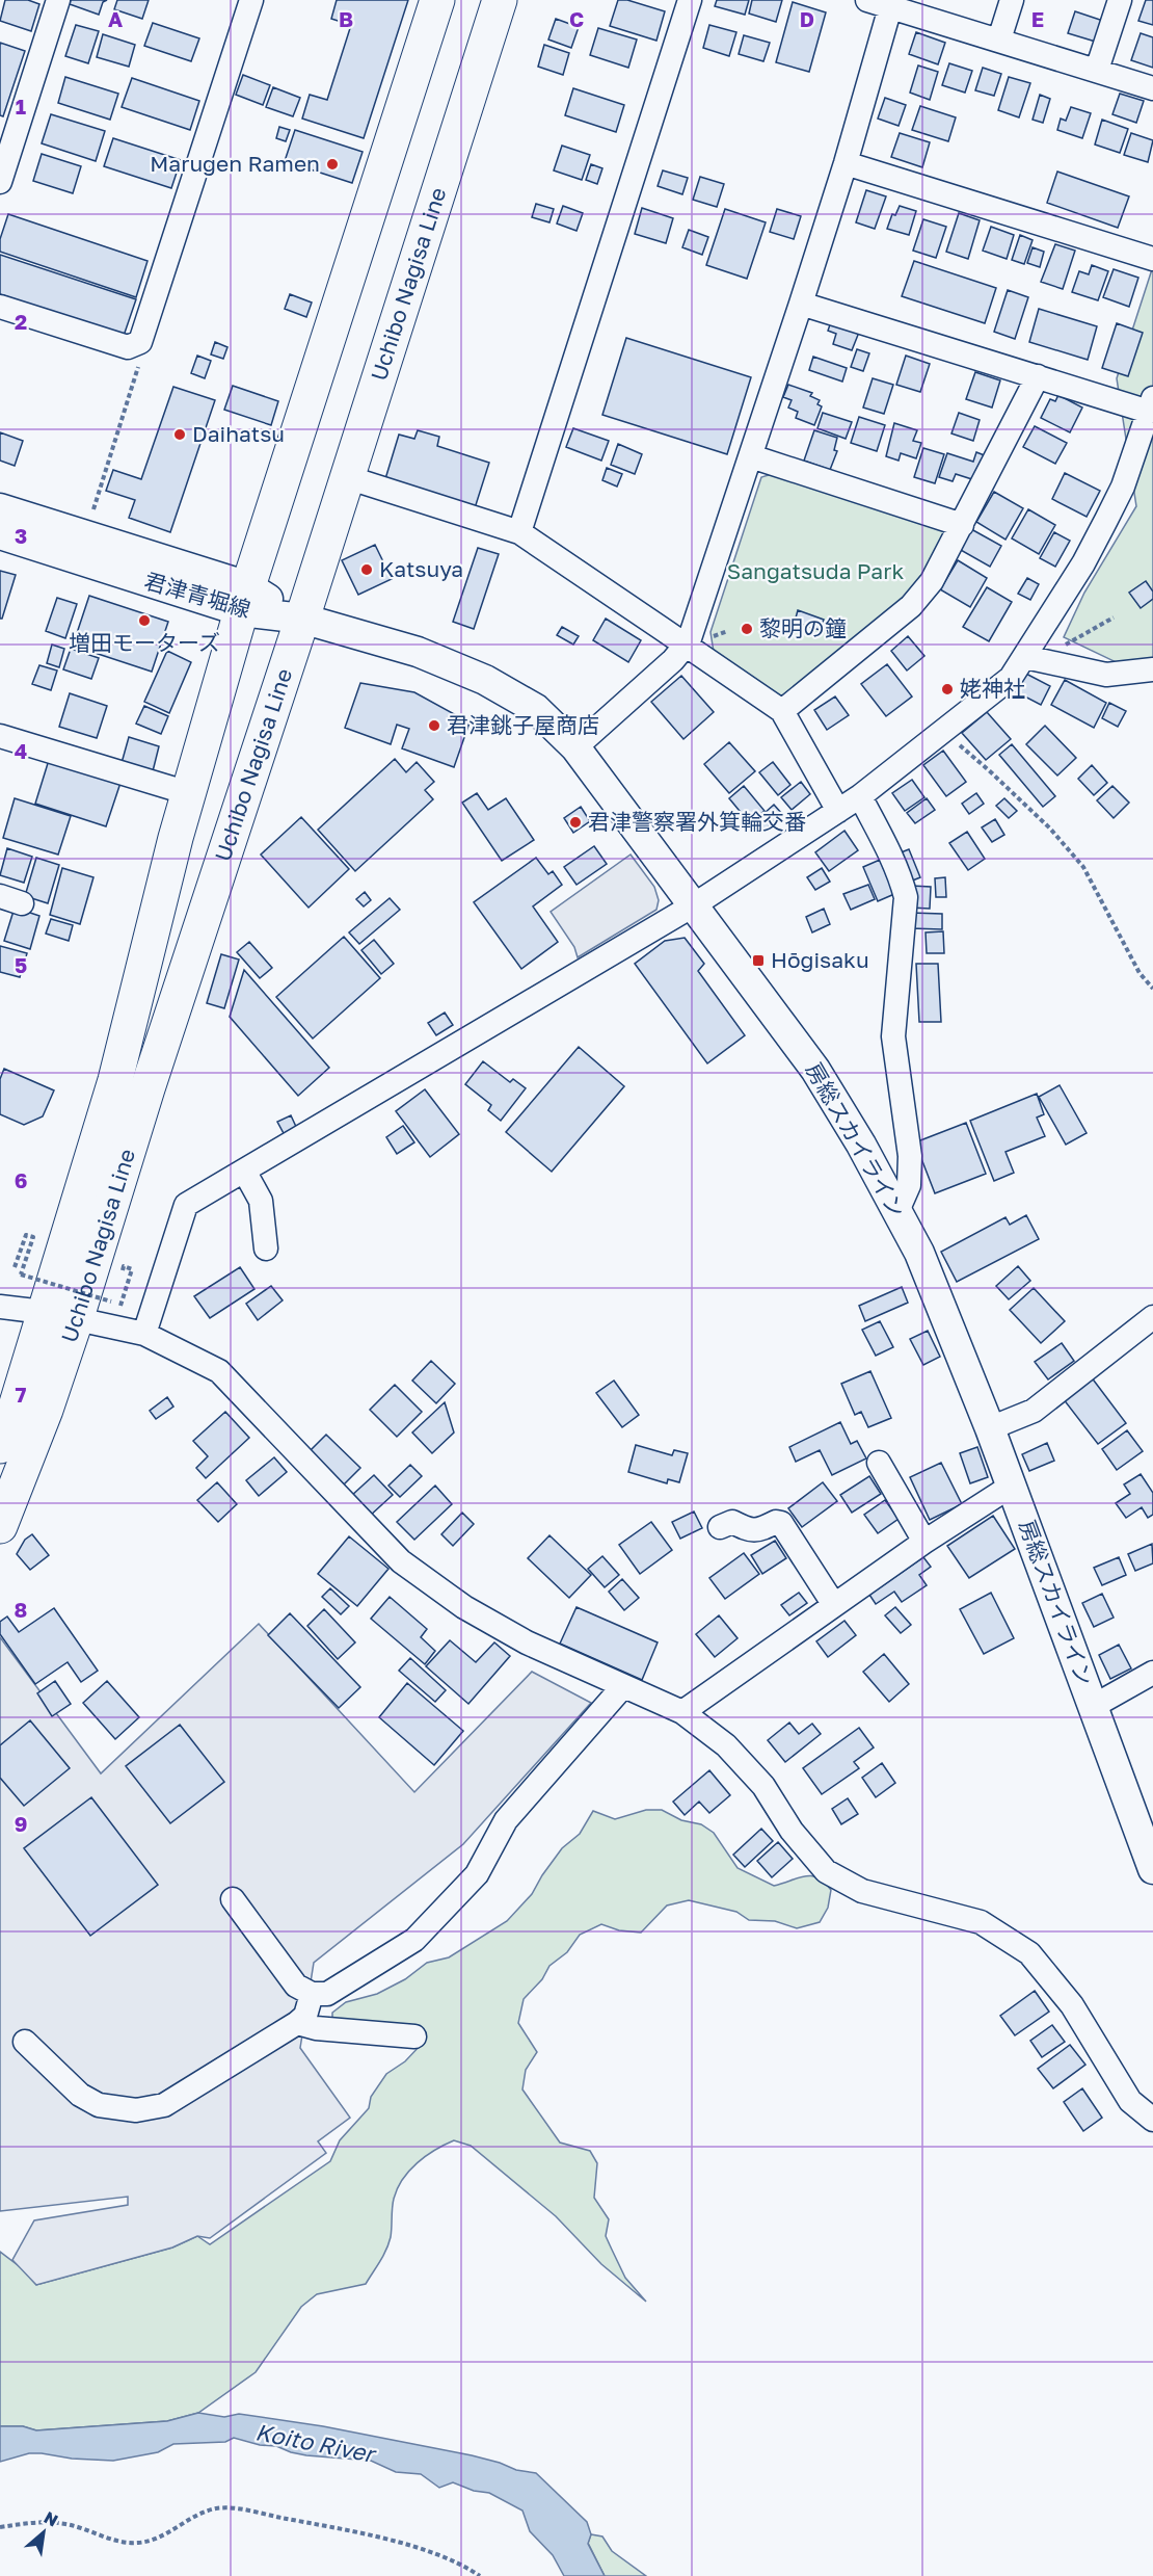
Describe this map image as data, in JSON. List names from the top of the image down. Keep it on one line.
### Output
{"streets":{"highway":["Uchibo Nagisa Line"],"main road":["君津青堀線","房総スカイライン"]},"crossings":[["Uchibo Nagisa Line","君津青堀線"],["Uchibo Nagisa Line","房総スカイライン"],["君津青堀線","房総スカイライン"]],"water":["Koito River"],"parks":["Sangatsuda Park"],"places":{"other":["Marugen Ramen","Daihatsu","Katsuya","増田モーターズ","黎明の鐘","姥神社","君津銚子屋商店","君津警察署外箕輪交番"],"transit":["Hōgisaku"]},"north":"top right","grid":{"columns":["A","B","C","D","E"],"rows":["1","2","3","4","5","6","7","8","9"]}}
